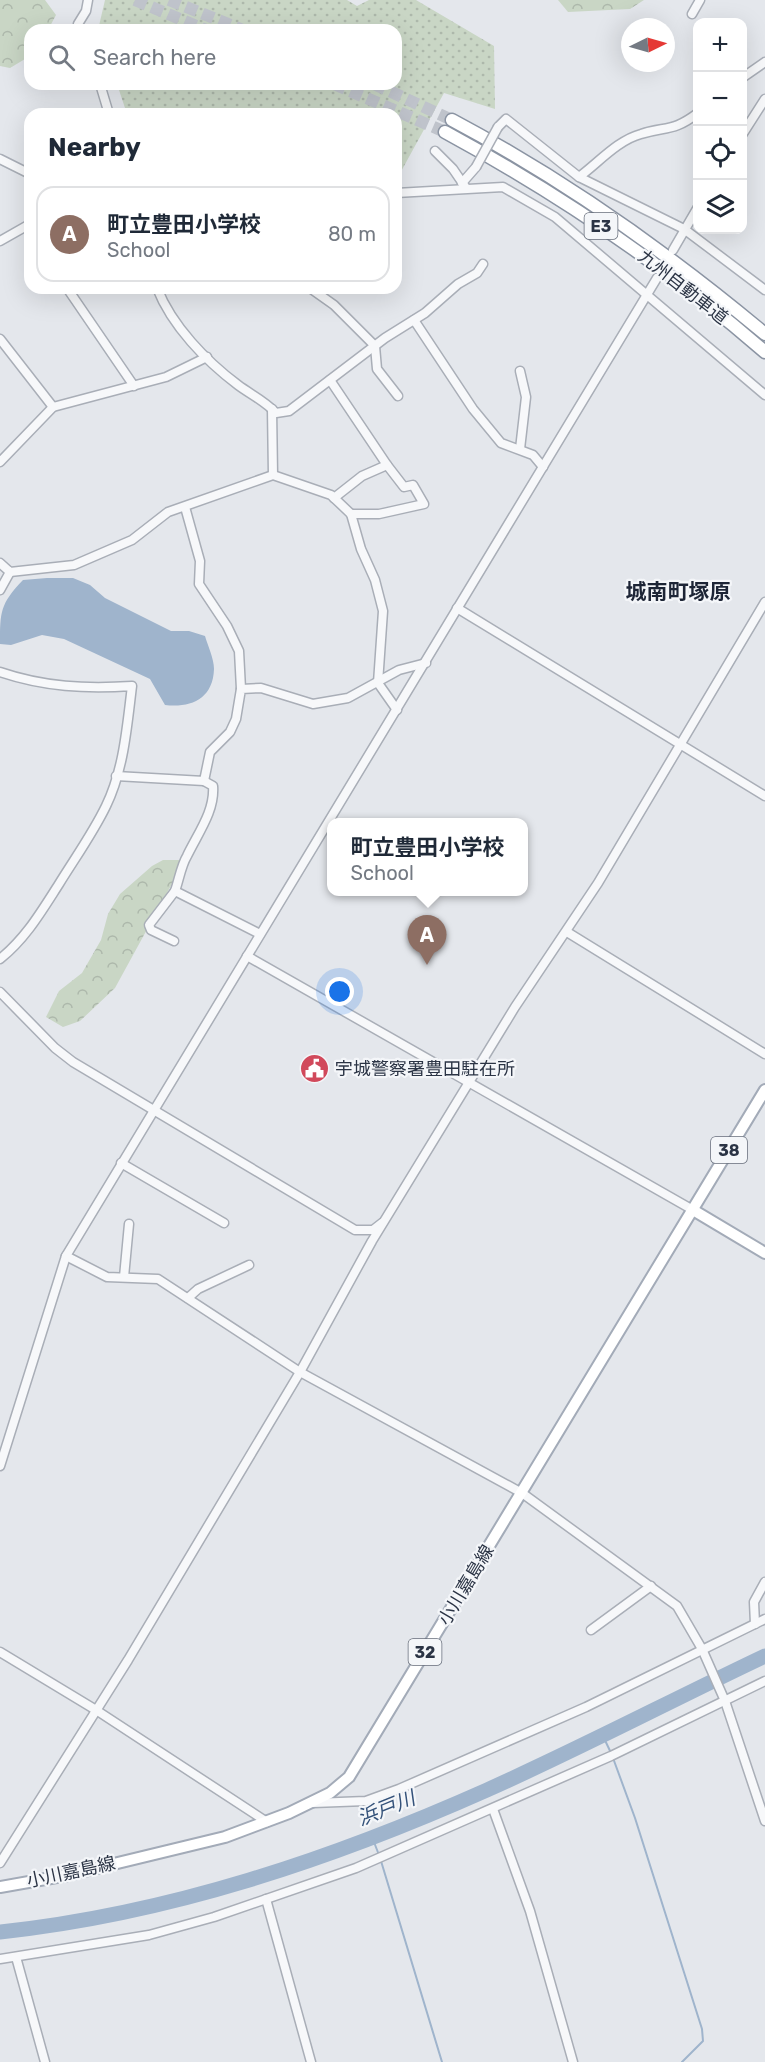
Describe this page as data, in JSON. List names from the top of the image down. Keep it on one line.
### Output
{"streets":{"highway":["E3","九州自動車道"],"main road":["38","小川嘉島線","32"]},"crossings":[["38","小川嘉島線"]],"districts":["城南町塚原"],"water":["浜戸川"],"places":{"public building":["宇城警察署豊田駐在所"]},"north":"right","page":{"map_buttons":["+","−"],"search":"Search here","heading":"Nearby","list":[{"mark":"A","name":"町立豊田小学校","note":"School","value":"80 m"}],"popup":["町立豊田小学校","School"],"pins":"A"}}
